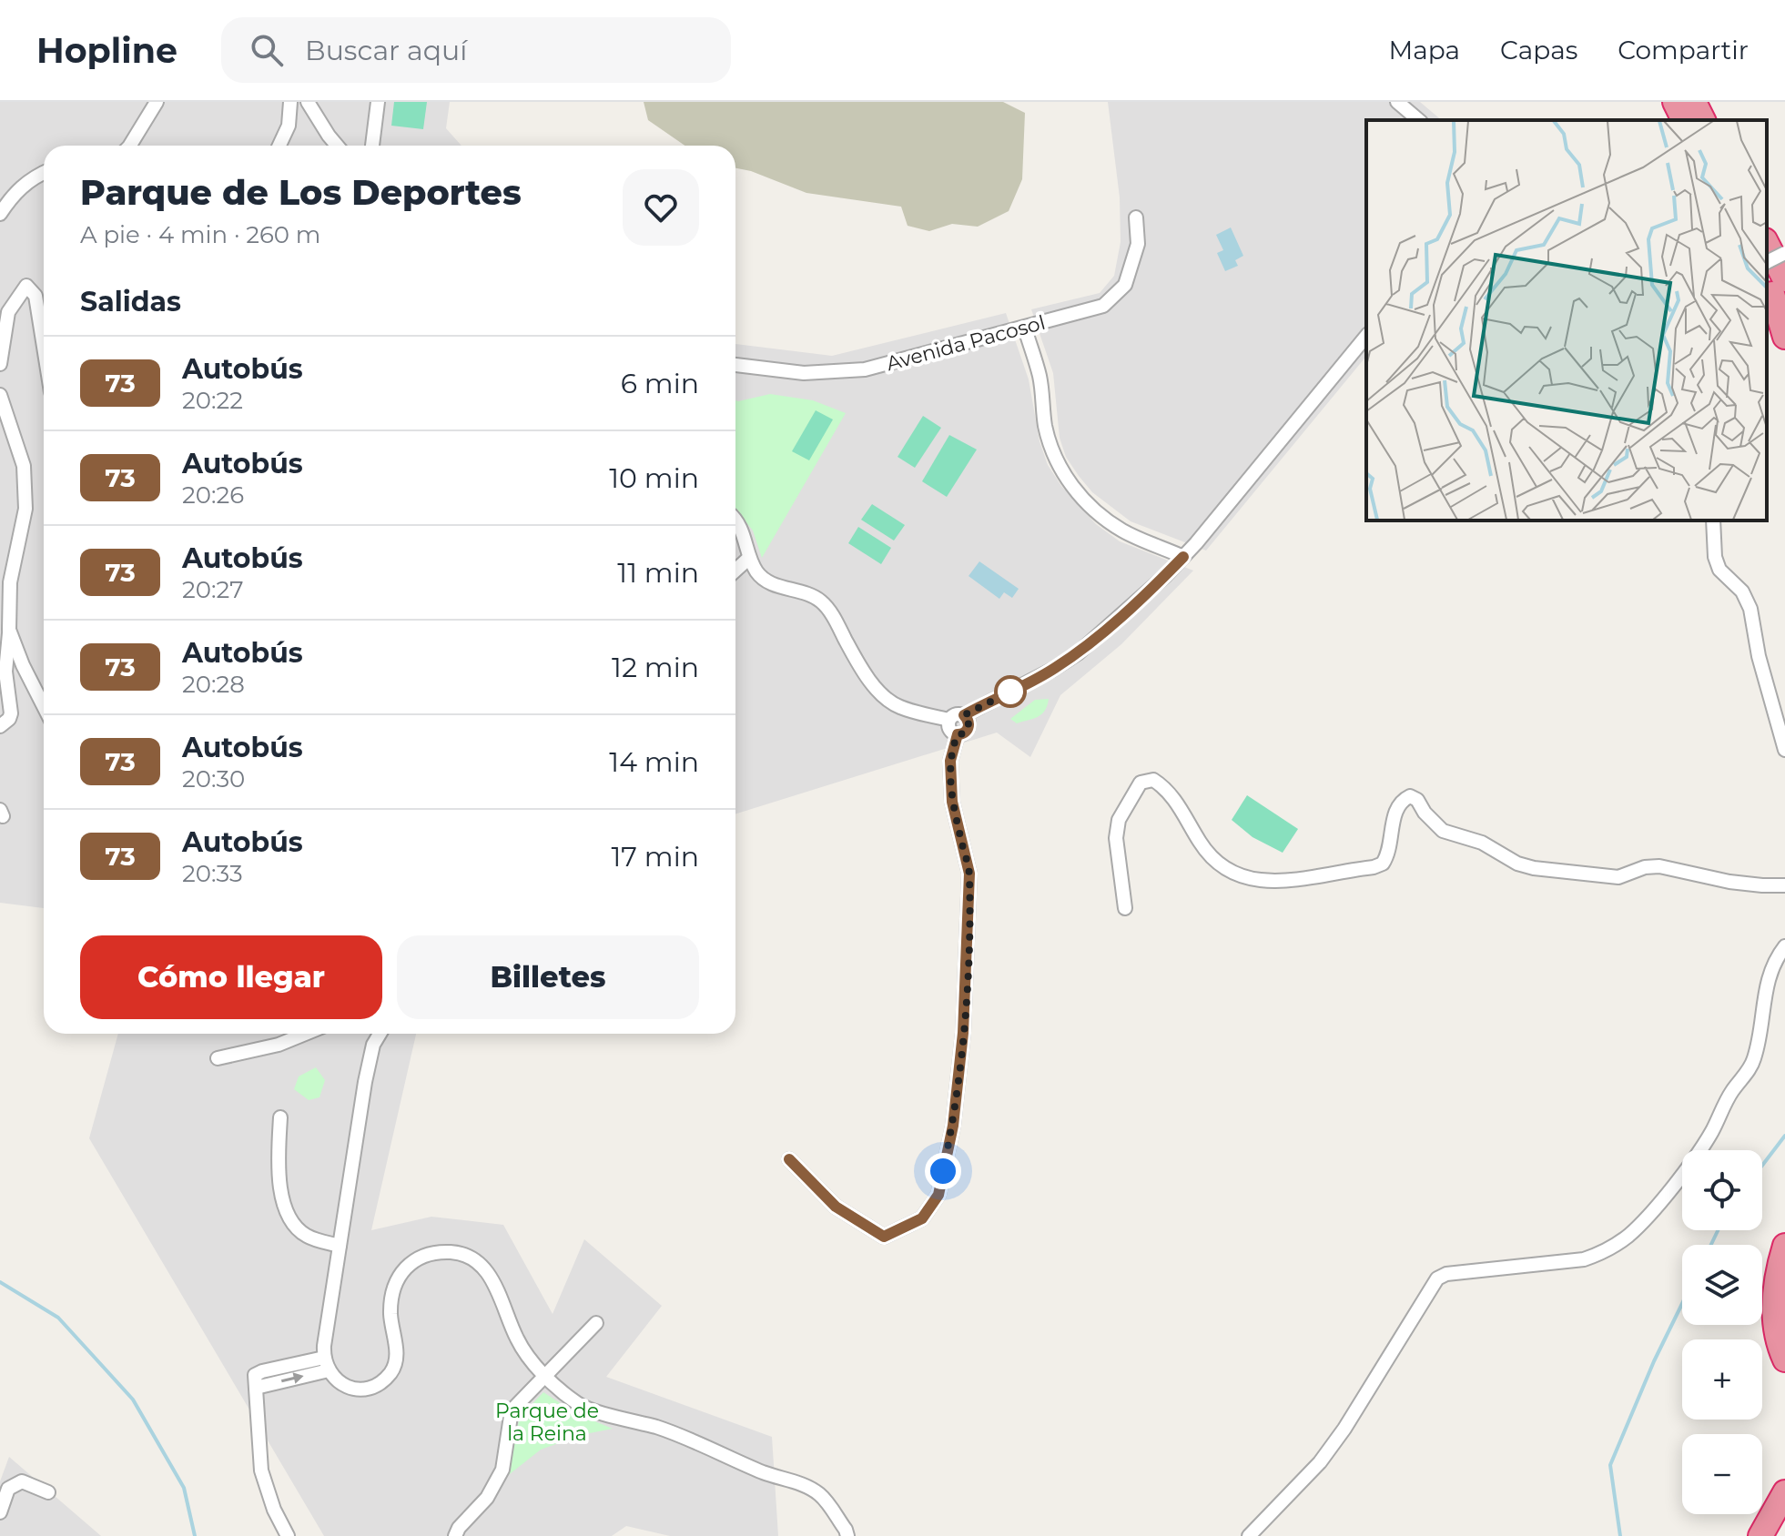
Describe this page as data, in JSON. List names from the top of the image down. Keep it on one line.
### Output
{"streets":{"street":["Avenida Pacosol"]},"parks":["Parque de la Reina"],"lines":["bus line 73"],"page":{"header":"Hopline","search":"Buscar aquí","nav":["Mapa","Capas","Compartir"],"heading":[["Parque de Los Deportes","A pie · 4 min · 260 m"],"Salidas"],"list":[{"mark":"73","name":"Autobús","note":"20:22","value":"6 min"},{"mark":"73","name":"Autobús","note":"20:26","value":"10 min"},{"mark":"73","name":"Autobús","note":"20:27","value":"11 min"},{"mark":"73","name":"Autobús","note":"20:28","value":"12 min"},{"mark":"73","name":"Autobús","note":"20:30","value":"14 min"},{"mark":"73","name":"Autobús","note":"20:33","value":"17 min"}],"buttons":["Cómo llegar","Billetes"],"map_buttons":["+","−"]}}
